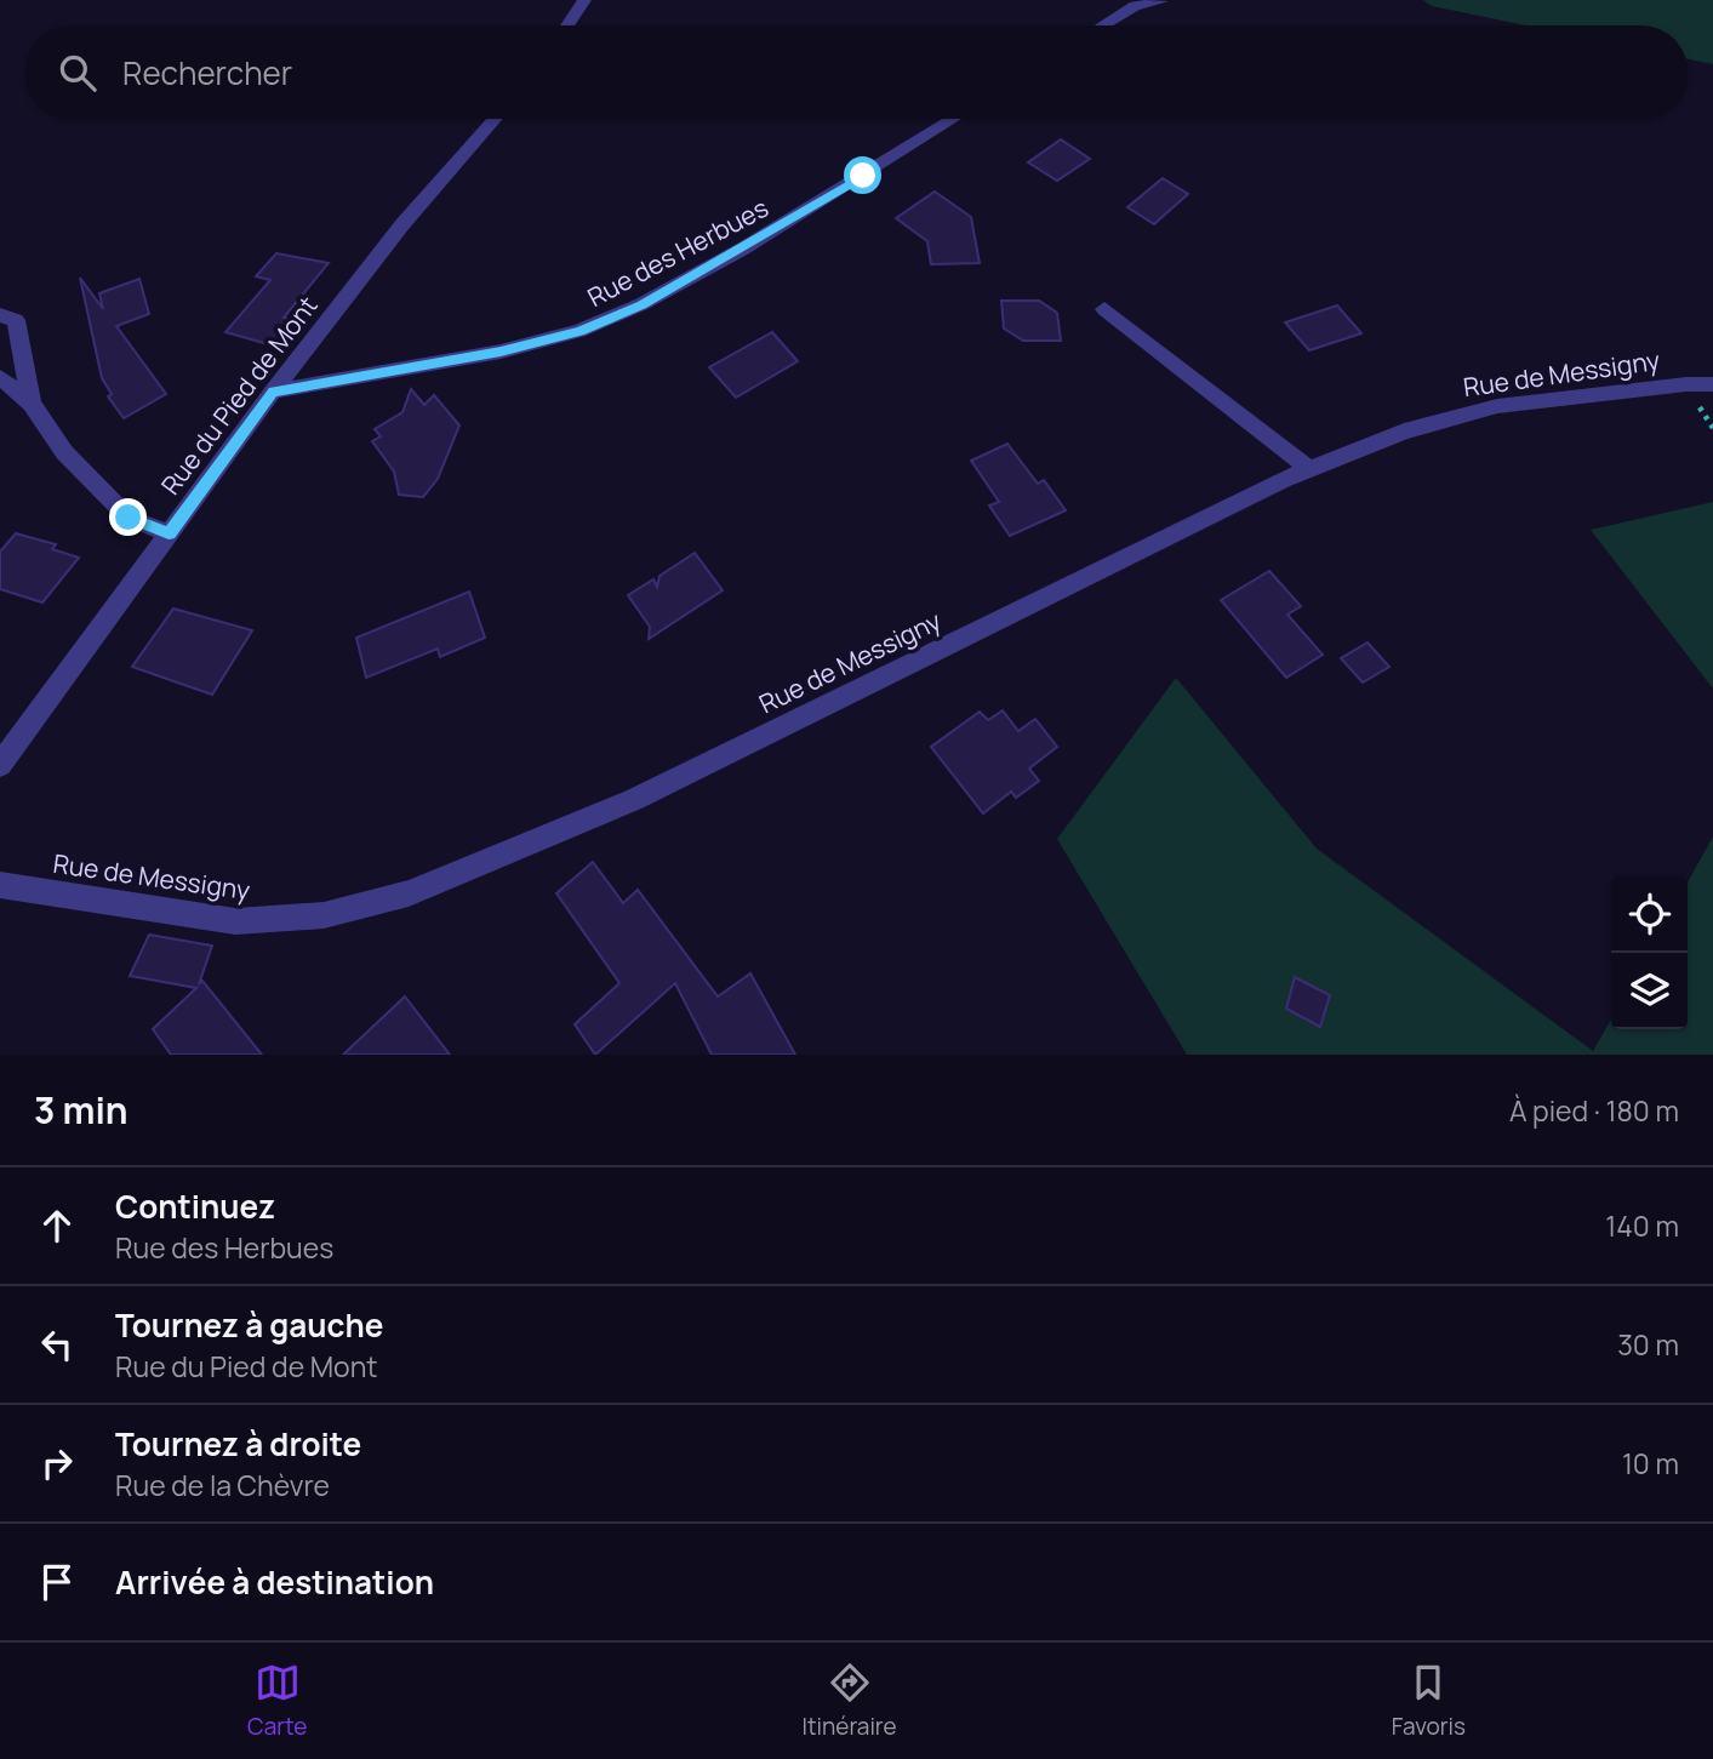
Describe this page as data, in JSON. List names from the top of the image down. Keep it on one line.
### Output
{"streets":{"street":["Rue des Herbues","Rue de Messigny","Rue du Pied de Mont"]},"crossings":[["Rue des Herbues","Rue du Pied de Mont"]],"page":{"search":"Rechercher","heading":["3 min","À pied · 180 m"],"list":[["Continuez","Rue des Herbues","140 m"],["Tournez à gauche","Rue du Pied de Mont","30 m"],["Tournez à droite","Rue de la Chèvre","10 m"],"Arrivée à destination"],"nav":["Carte","Itinéraire","Favoris"]}}
